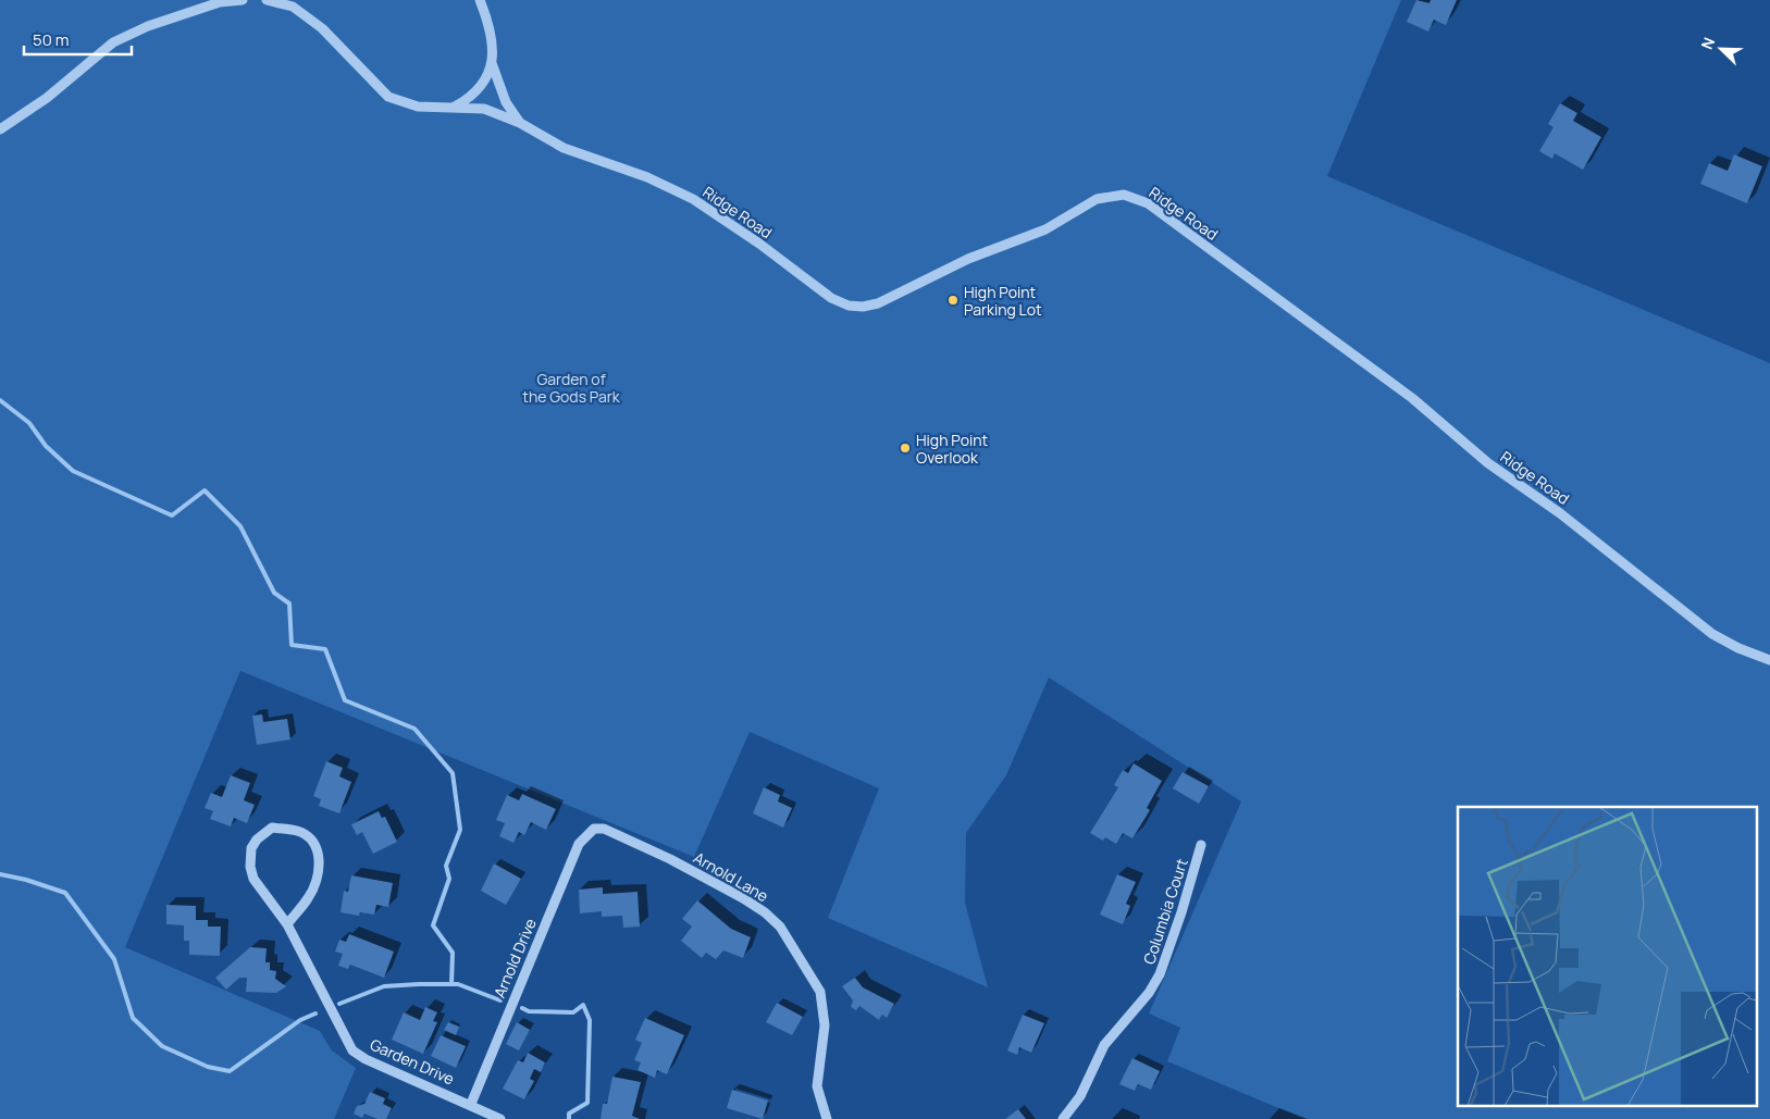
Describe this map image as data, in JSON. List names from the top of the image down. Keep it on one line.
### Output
{"streets":{"street":["Ridge Road","Arnold Lane","Columbia Court","Arnold Drive","Garden Drive"]},"crossings":[["Arnold Lane","Arnold Drive"],["Arnold Drive","Garden Drive"]],"parks":["Garden of the Gods Park"],"places":["High Point Parking Lot","High Point Overlook"],"scale_bar":"50 m","north":"top left"}
